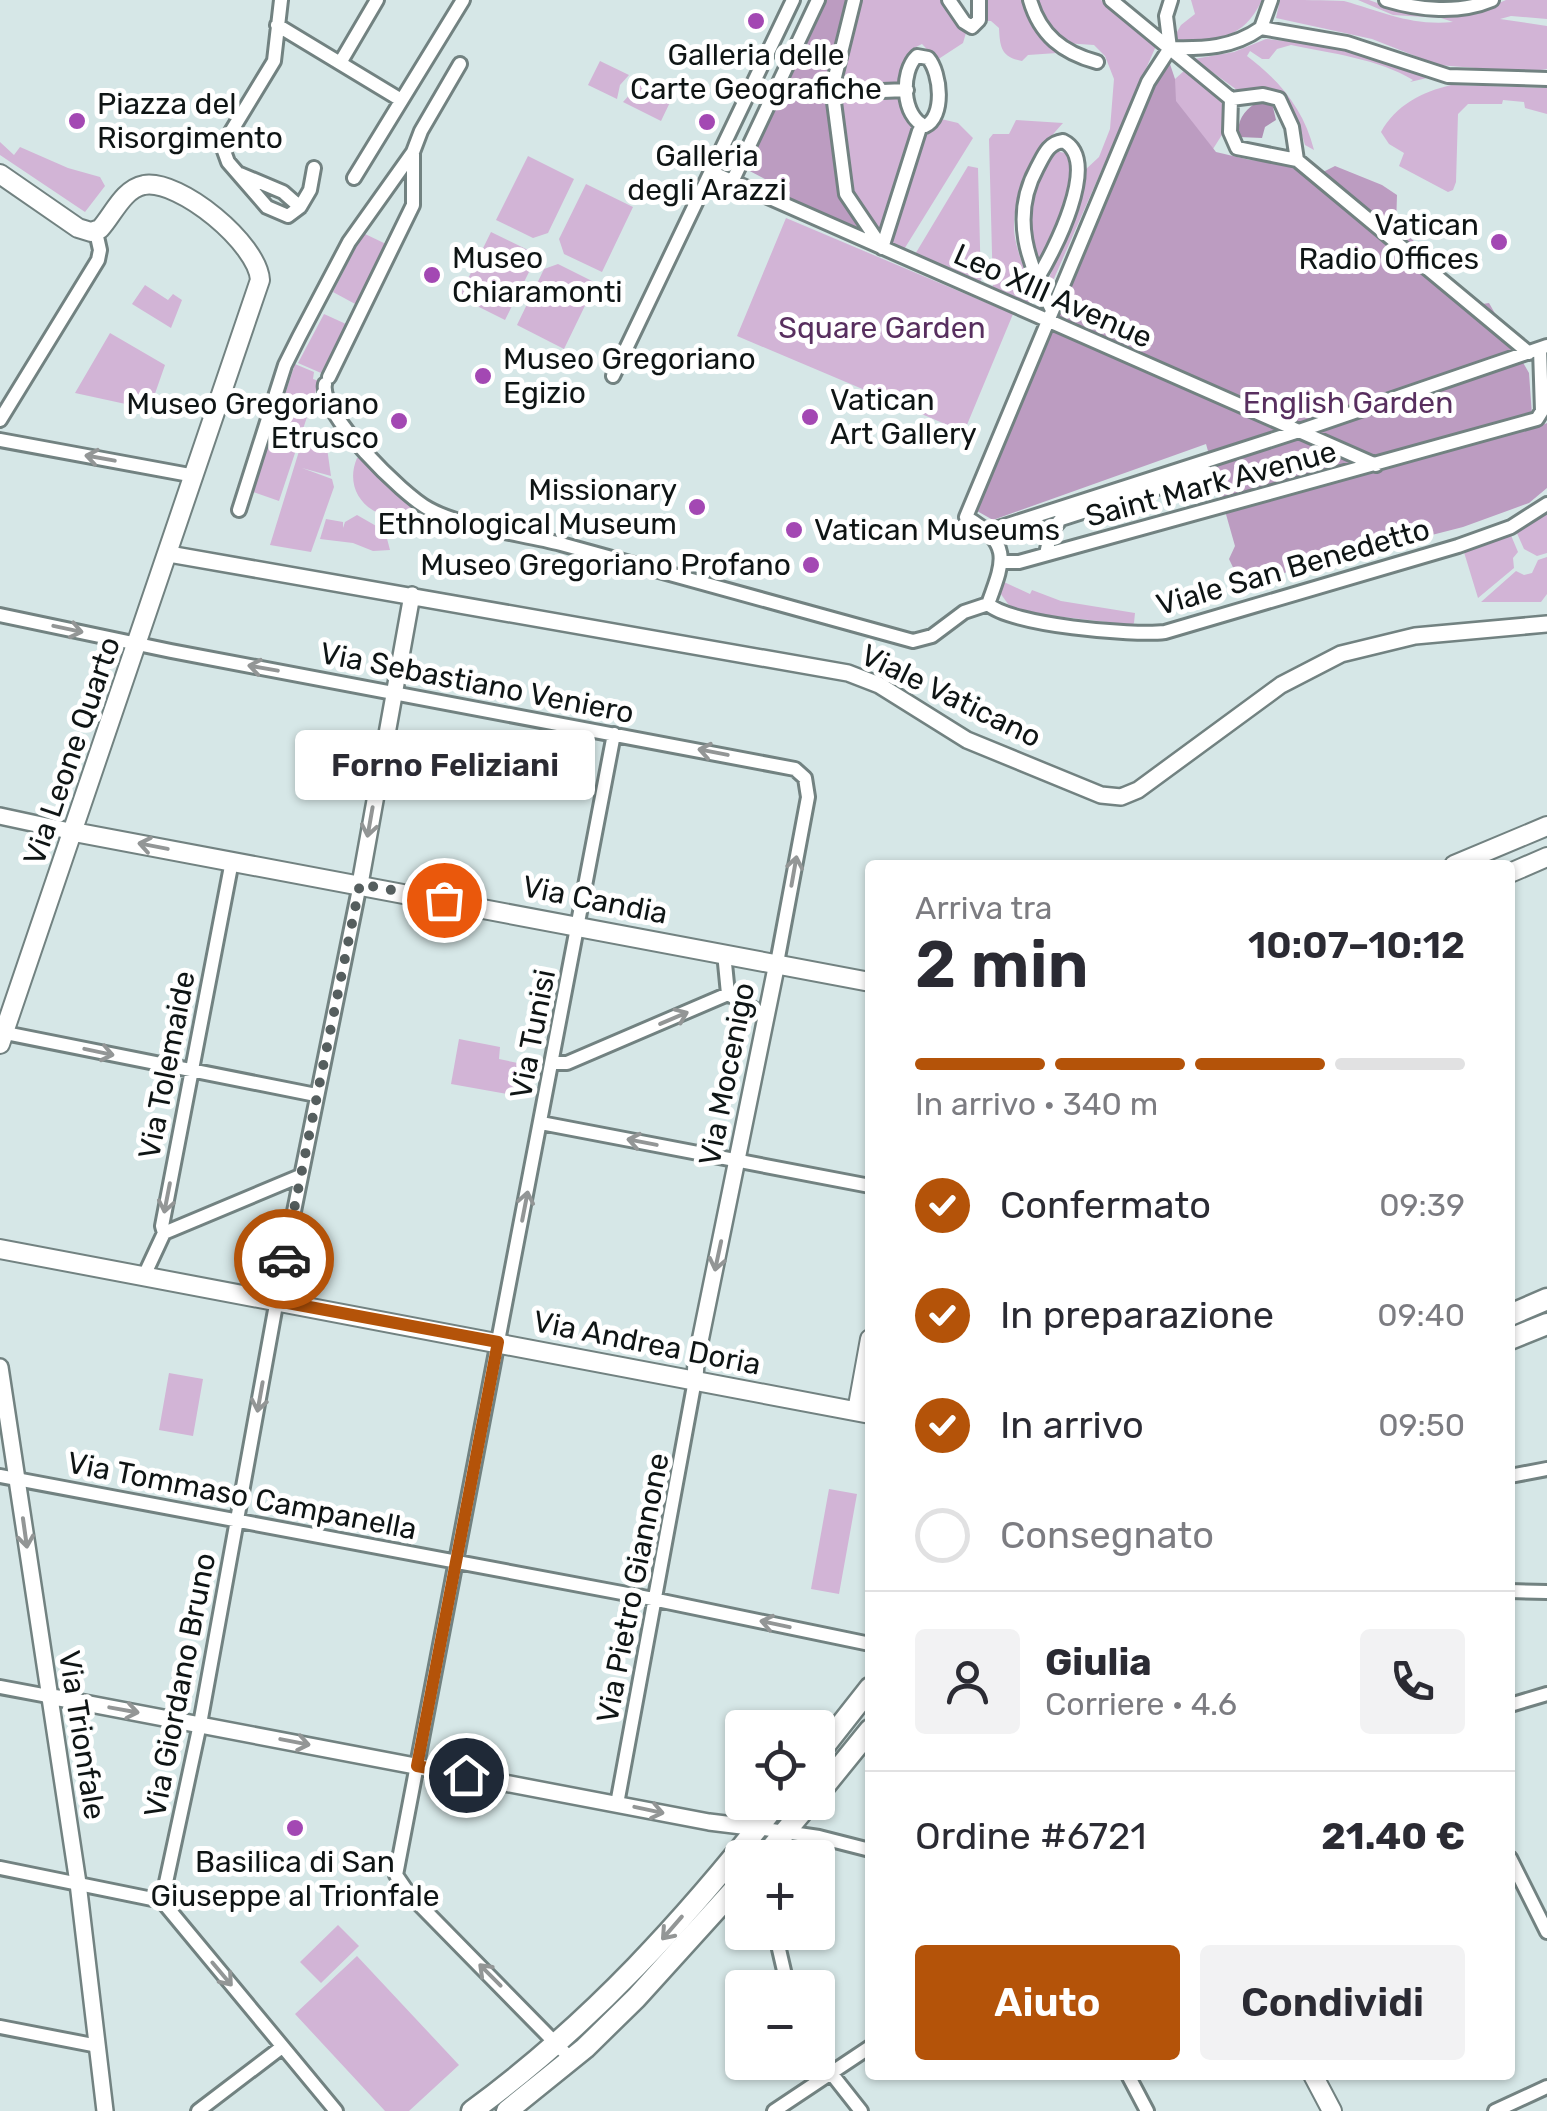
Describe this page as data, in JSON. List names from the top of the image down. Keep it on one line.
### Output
{"streets":{"main road":["Via Leone Quarto","Via Candia","Via Andrea Doria"],"street":["Leo XIII Avenue","Saint Mark Avenue","Viale San Benedetto","Via Sebastiano Veniero","Viale Vaticano","Via Tunisi","Via Tolemaide","Via Mocenigo","Via Tommaso Campanella","Via Pietro Giannone","Via Giordano Bruno","Via Trionfale"]},"crossings":[["Leo XIII Avenue","Saint Mark Avenue"],["Via Sebastiano Veniero","Via Leone Quarto"],["Via Sebastiano Veniero","Via Tunisi"],["Via Sebastiano Veniero","Via Mocenigo"],["Viale Vaticano","Via Leone Quarto"],["Via Leone Quarto","Via Candia"],["Via Candia","Via Tunisi"],["Via Candia","Via Tolemaide"],["Via Candia","Via Mocenigo"],["Via Candia","Via Giordano Bruno"],["Via Tunisi","Via Andrea Doria"],["Via Tunisi","Via Tommaso Campanella"],["Via Tolemaide","Via Andrea Doria"],["Via Mocenigo","Via Andrea Doria"],["Via Mocenigo","Via Pietro Giannone"],["Via Andrea Doria","Via Pietro Giannone"],["Via Andrea Doria","Via Giordano Bruno"],["Via Tommaso Campanella","Via Pietro Giannone"],["Via Tommaso Campanella","Via Giordano Bruno"],["Via Tommaso Campanella","Via Trionfale"]],"one_way":["Via Tunisi","Via Tolemaide"],"parks":["Square Garden","English Garden"],"places":["Galleria delle Carte Geografiche","Piazza del Risorgimento","Galleria degli Arazzi","Vatican Radio Offices","Museo Chiaramonti","Museo Gregoriano Egizio","Vatican Art Gallery","Museo Gregoriano Etrusco","Missionary Ethnological Museum","Vatican Museums","Museo Gregoriano Profano","Forno Feliziani","Basilica di San Giuseppe al Trionfale"],"page":{"bubble":"Forno Feliziani","heading":["2 min","Arriva tra","10:07–10:12"],"panel":["Giulia","Corriere · 4.6","Ordine #6721","21.40 €"],"bar":"In arrivo · 340 m","list":[["Confermato","09:39"],["In preparazione","09:40"],["In arrivo","09:50"],"Consegnato"],"map_buttons":["+","−"],"buttons":["Aiuto","Condividi"]}}
